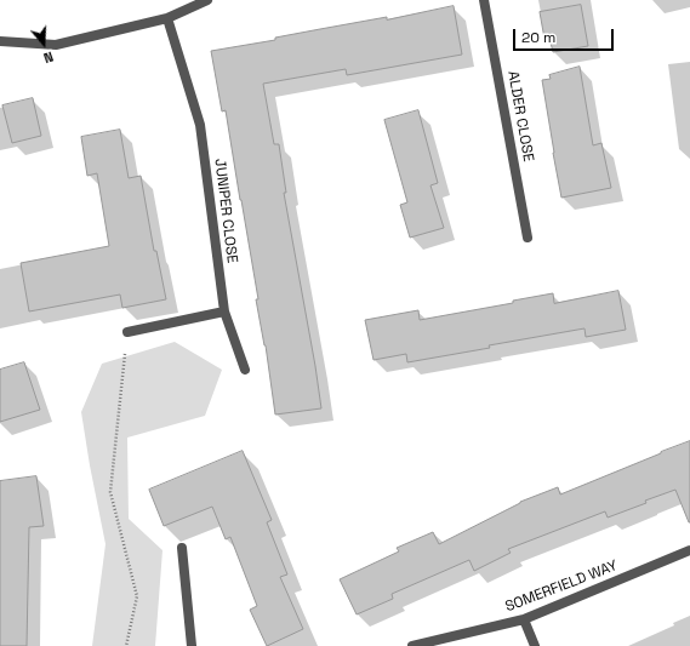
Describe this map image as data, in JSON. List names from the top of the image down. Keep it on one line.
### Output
{"streets":{"street":["ALDER CLOSE","JUNIPER CLOSE","SOMERFIELD WAY"]},"scale_bar":"20 m","north":"bottom"}
